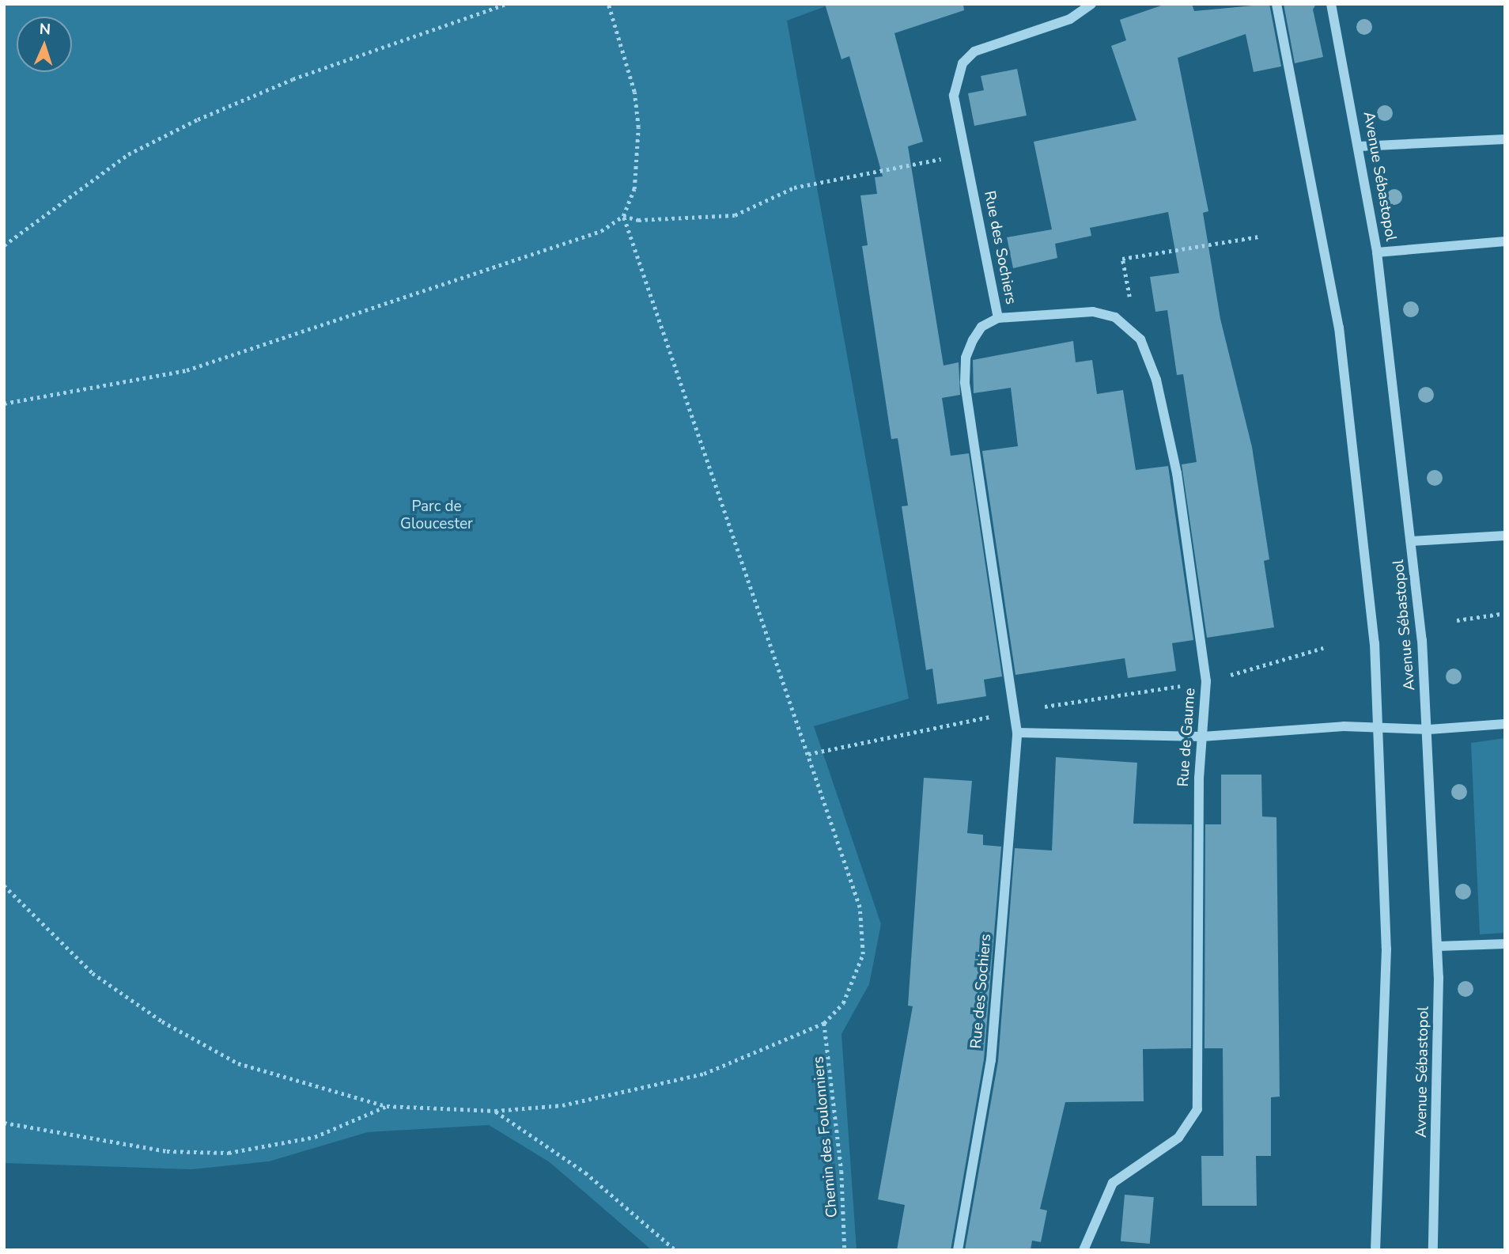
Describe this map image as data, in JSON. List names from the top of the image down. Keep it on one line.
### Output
{"streets":{"street":["Avenue Sébastopol","Rue des Sochiers","Rue de Gaume"],"path":["Chemin des Foulonniers"]},"parks":["Parc de Gloucester"],"north":"top"}
